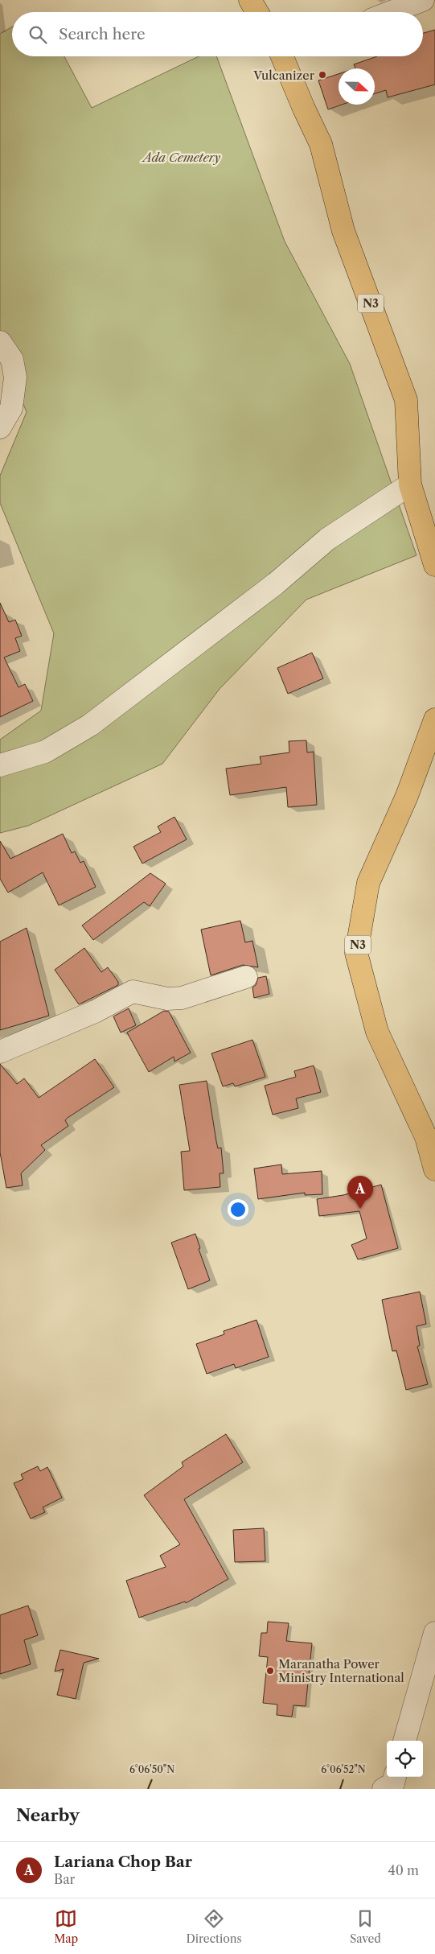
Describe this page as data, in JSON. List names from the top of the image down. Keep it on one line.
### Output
{"streets":{"main road":["N3"]},"parks":["Ada Cemetery"],"places":["Vulcanizer","Maranatha Power Ministry International"],"north":"right","page":{"search":"Search here","pins":"A","heading":"Nearby","list":[{"mark":"A","name":"Lariana Chop Bar","note":"Bar","value":"40 m"}],"nav":["Map","Directions","Saved"]},"coordinates":["6°06'50\"N","6°06'52\"N"]}
